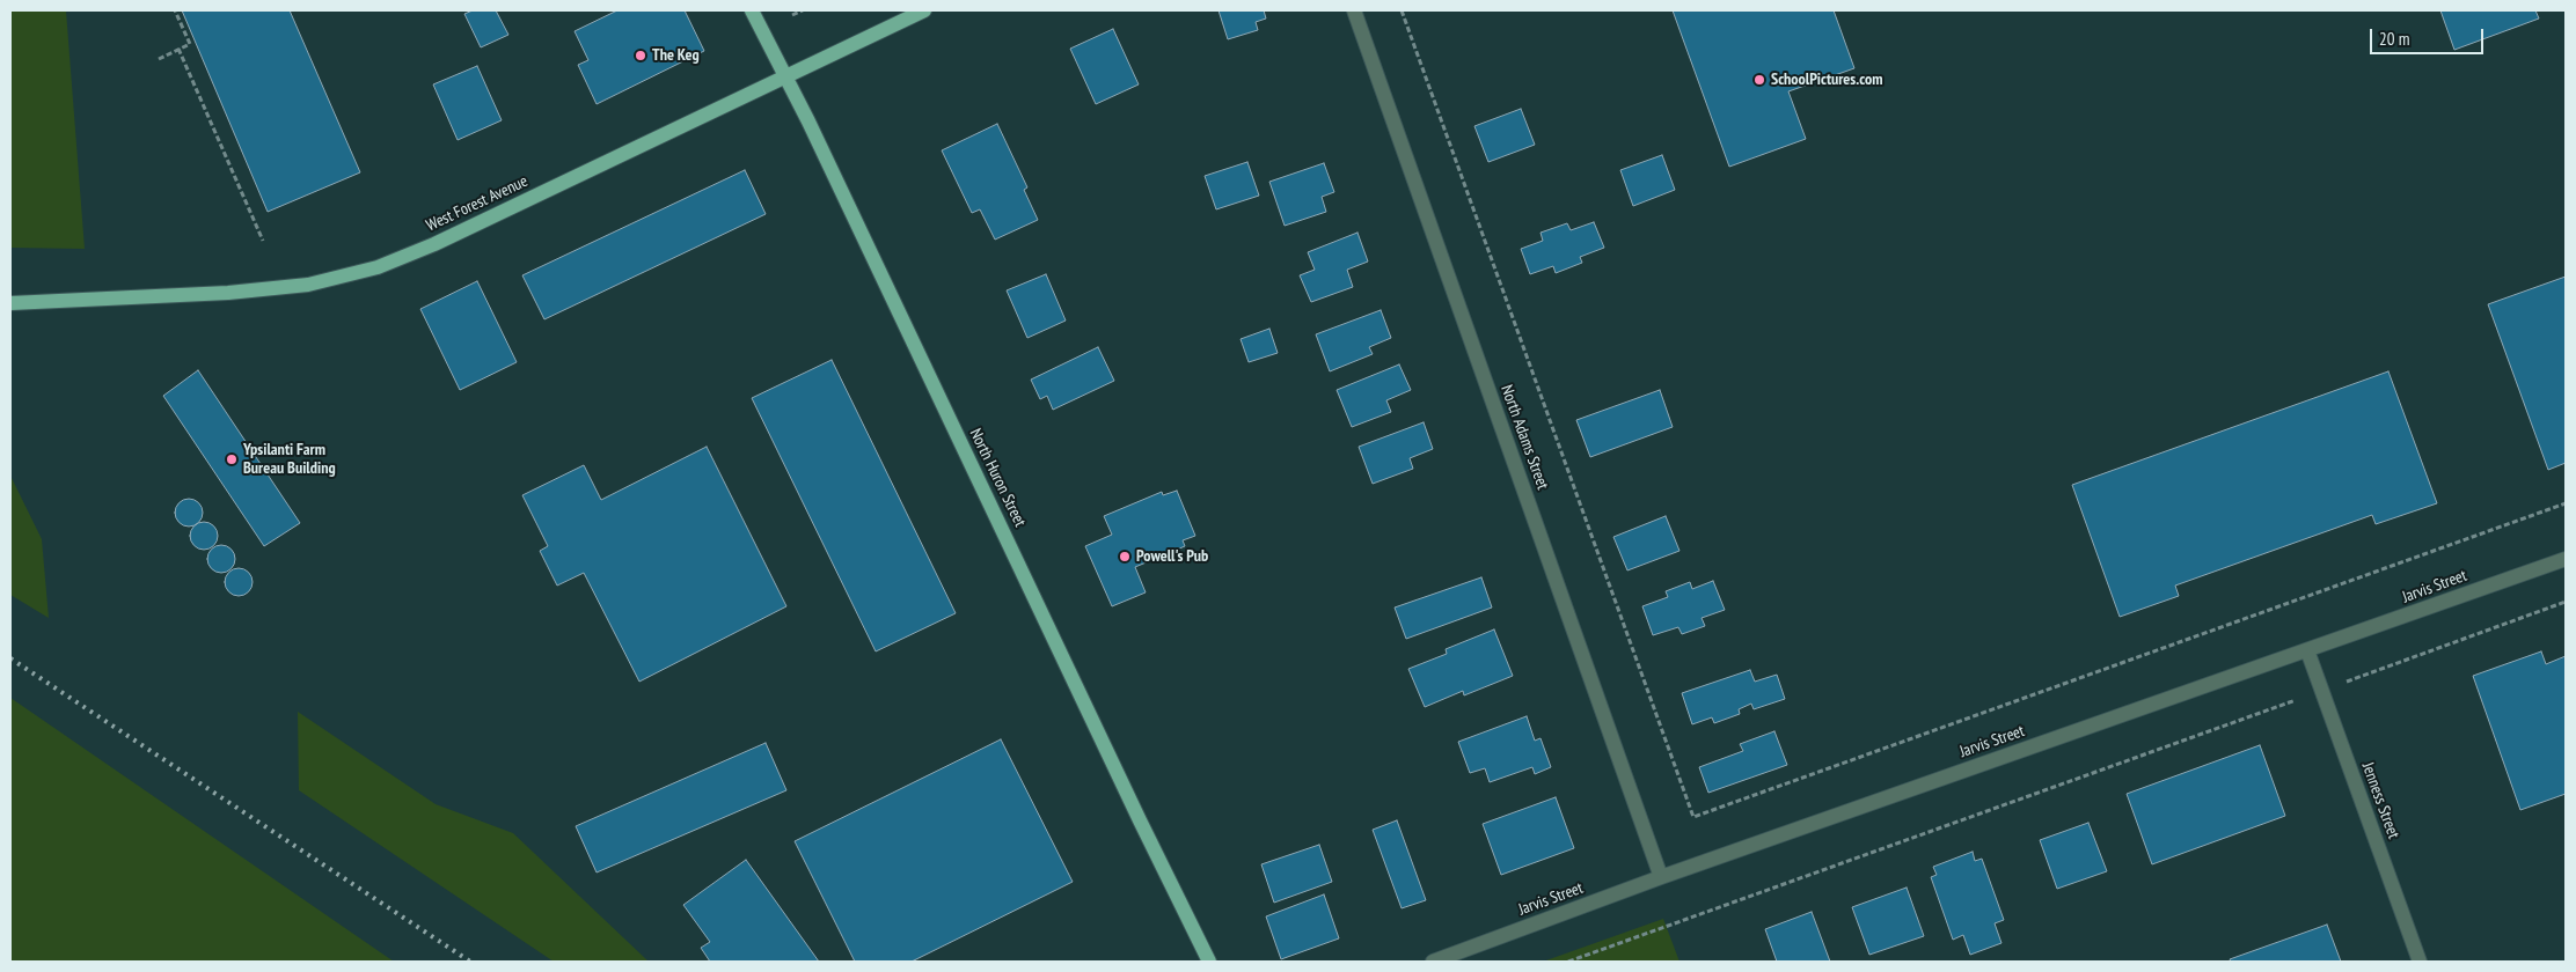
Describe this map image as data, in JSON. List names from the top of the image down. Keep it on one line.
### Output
{"streets":{"main road":["West Forest Avenue","North Huron Street"],"street":["North Adams Street","Jarvis Street","Jenness Street"]},"crossings":[["West Forest Avenue","North Huron Street"],["North Adams Street","Jarvis Street"],["Jarvis Street","Jenness Street"]],"places":["The Keg","SchoolPictures.com","Ypsilanti Farm Bureau Building","Powell's Pub"],"scale_bar":"20 m"}
